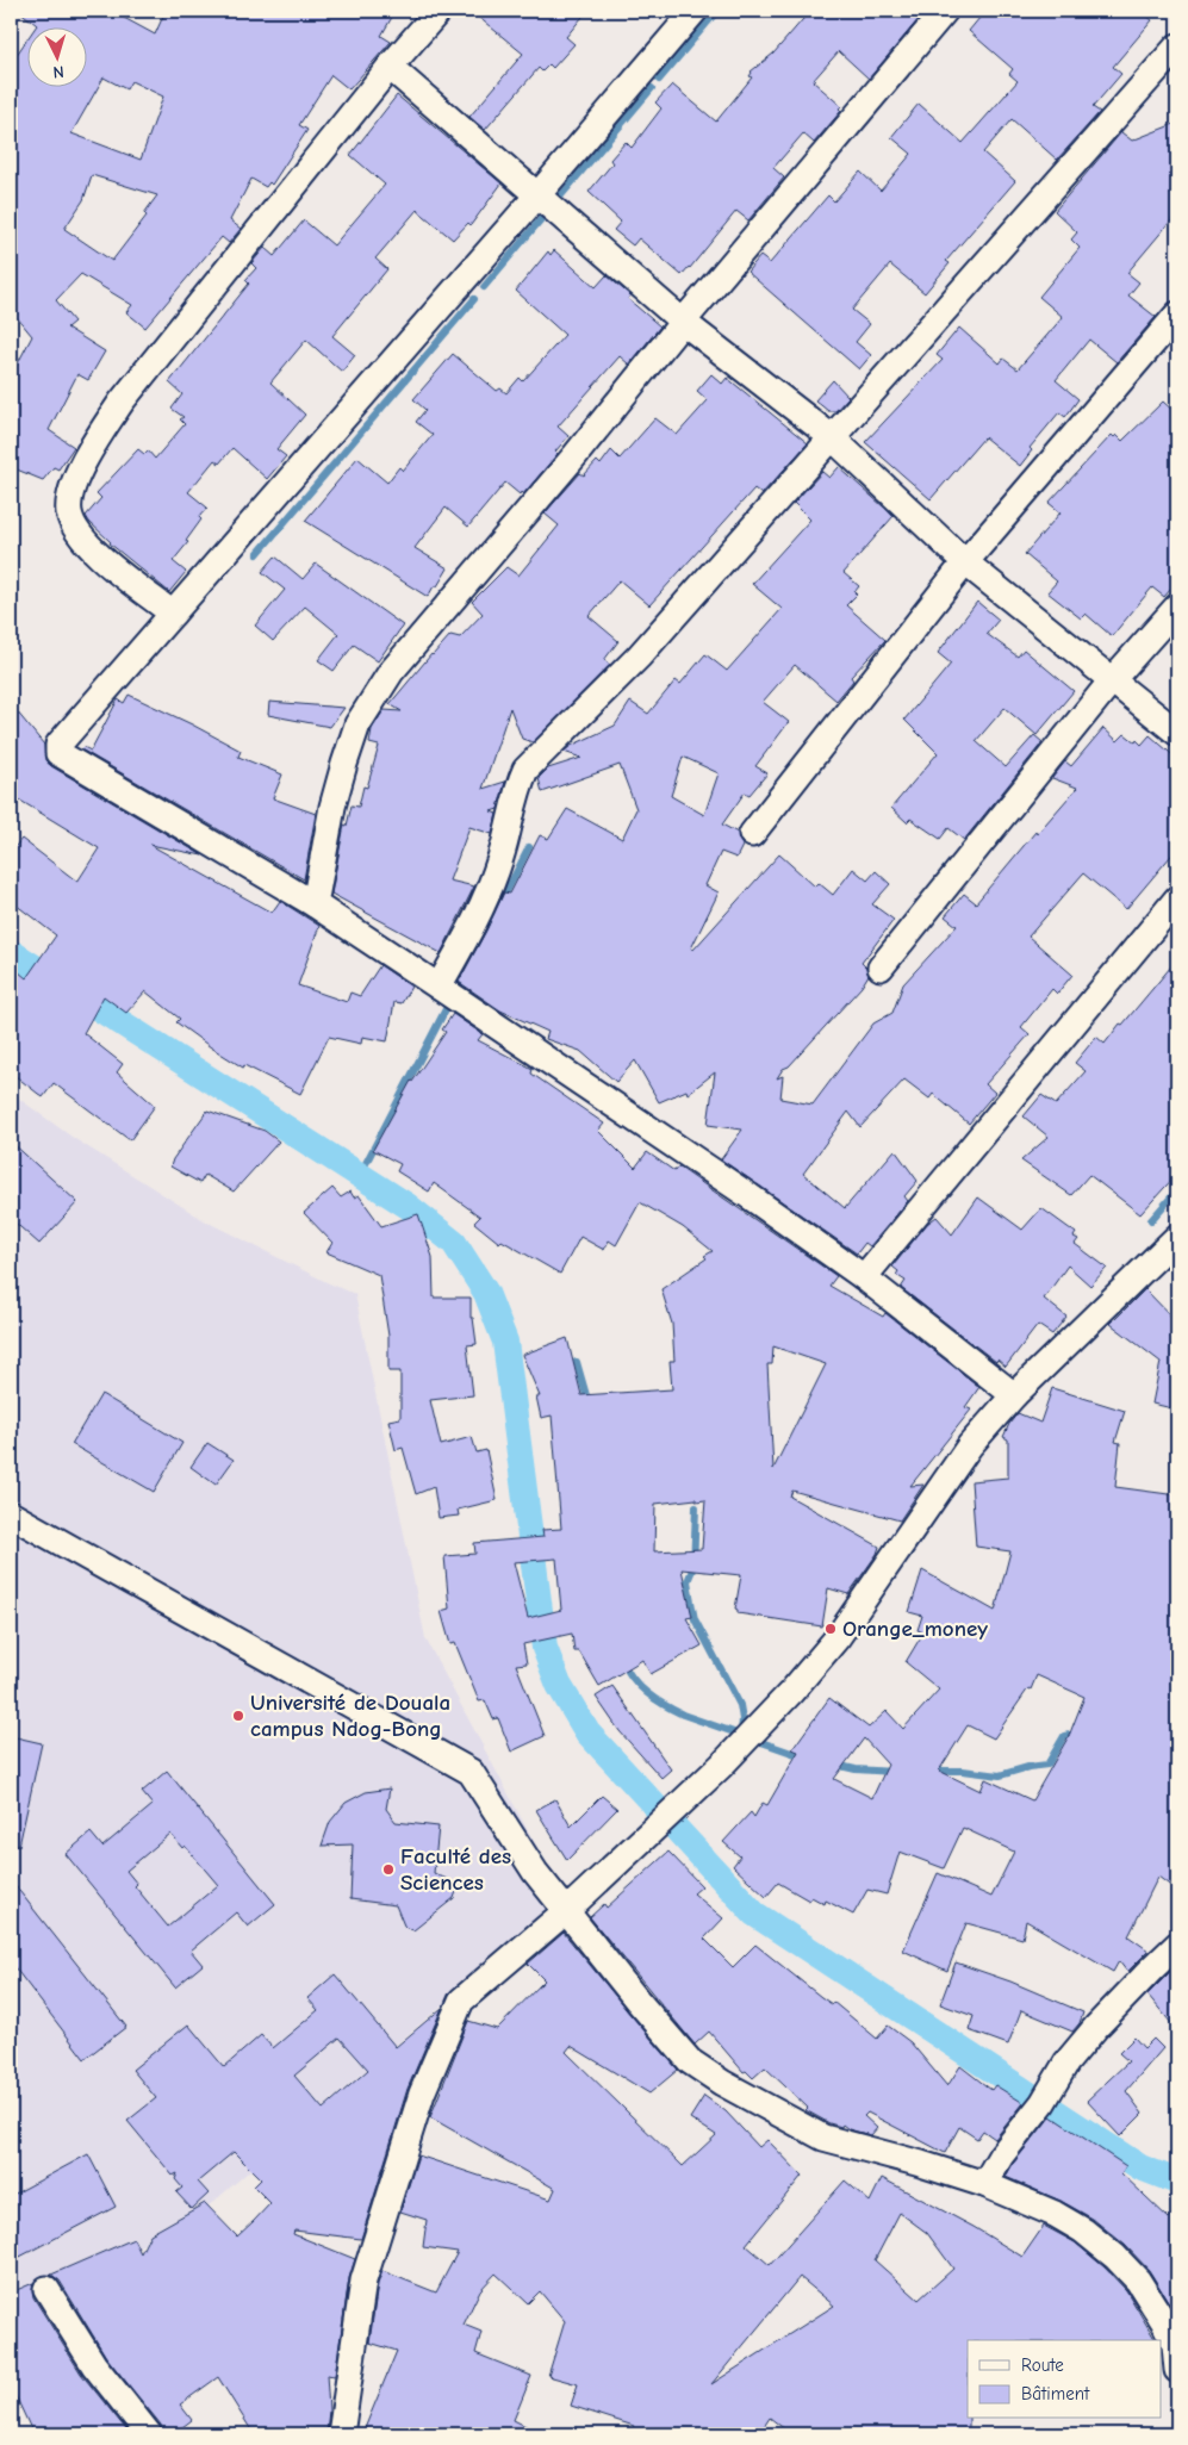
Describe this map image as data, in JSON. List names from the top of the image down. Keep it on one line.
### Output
{"places":["Orange_money","Université de Douala campus Ndog-Bong","Faculté des Sciences"],"legend":["Route","Bâtiment"],"north":"bottom"}
